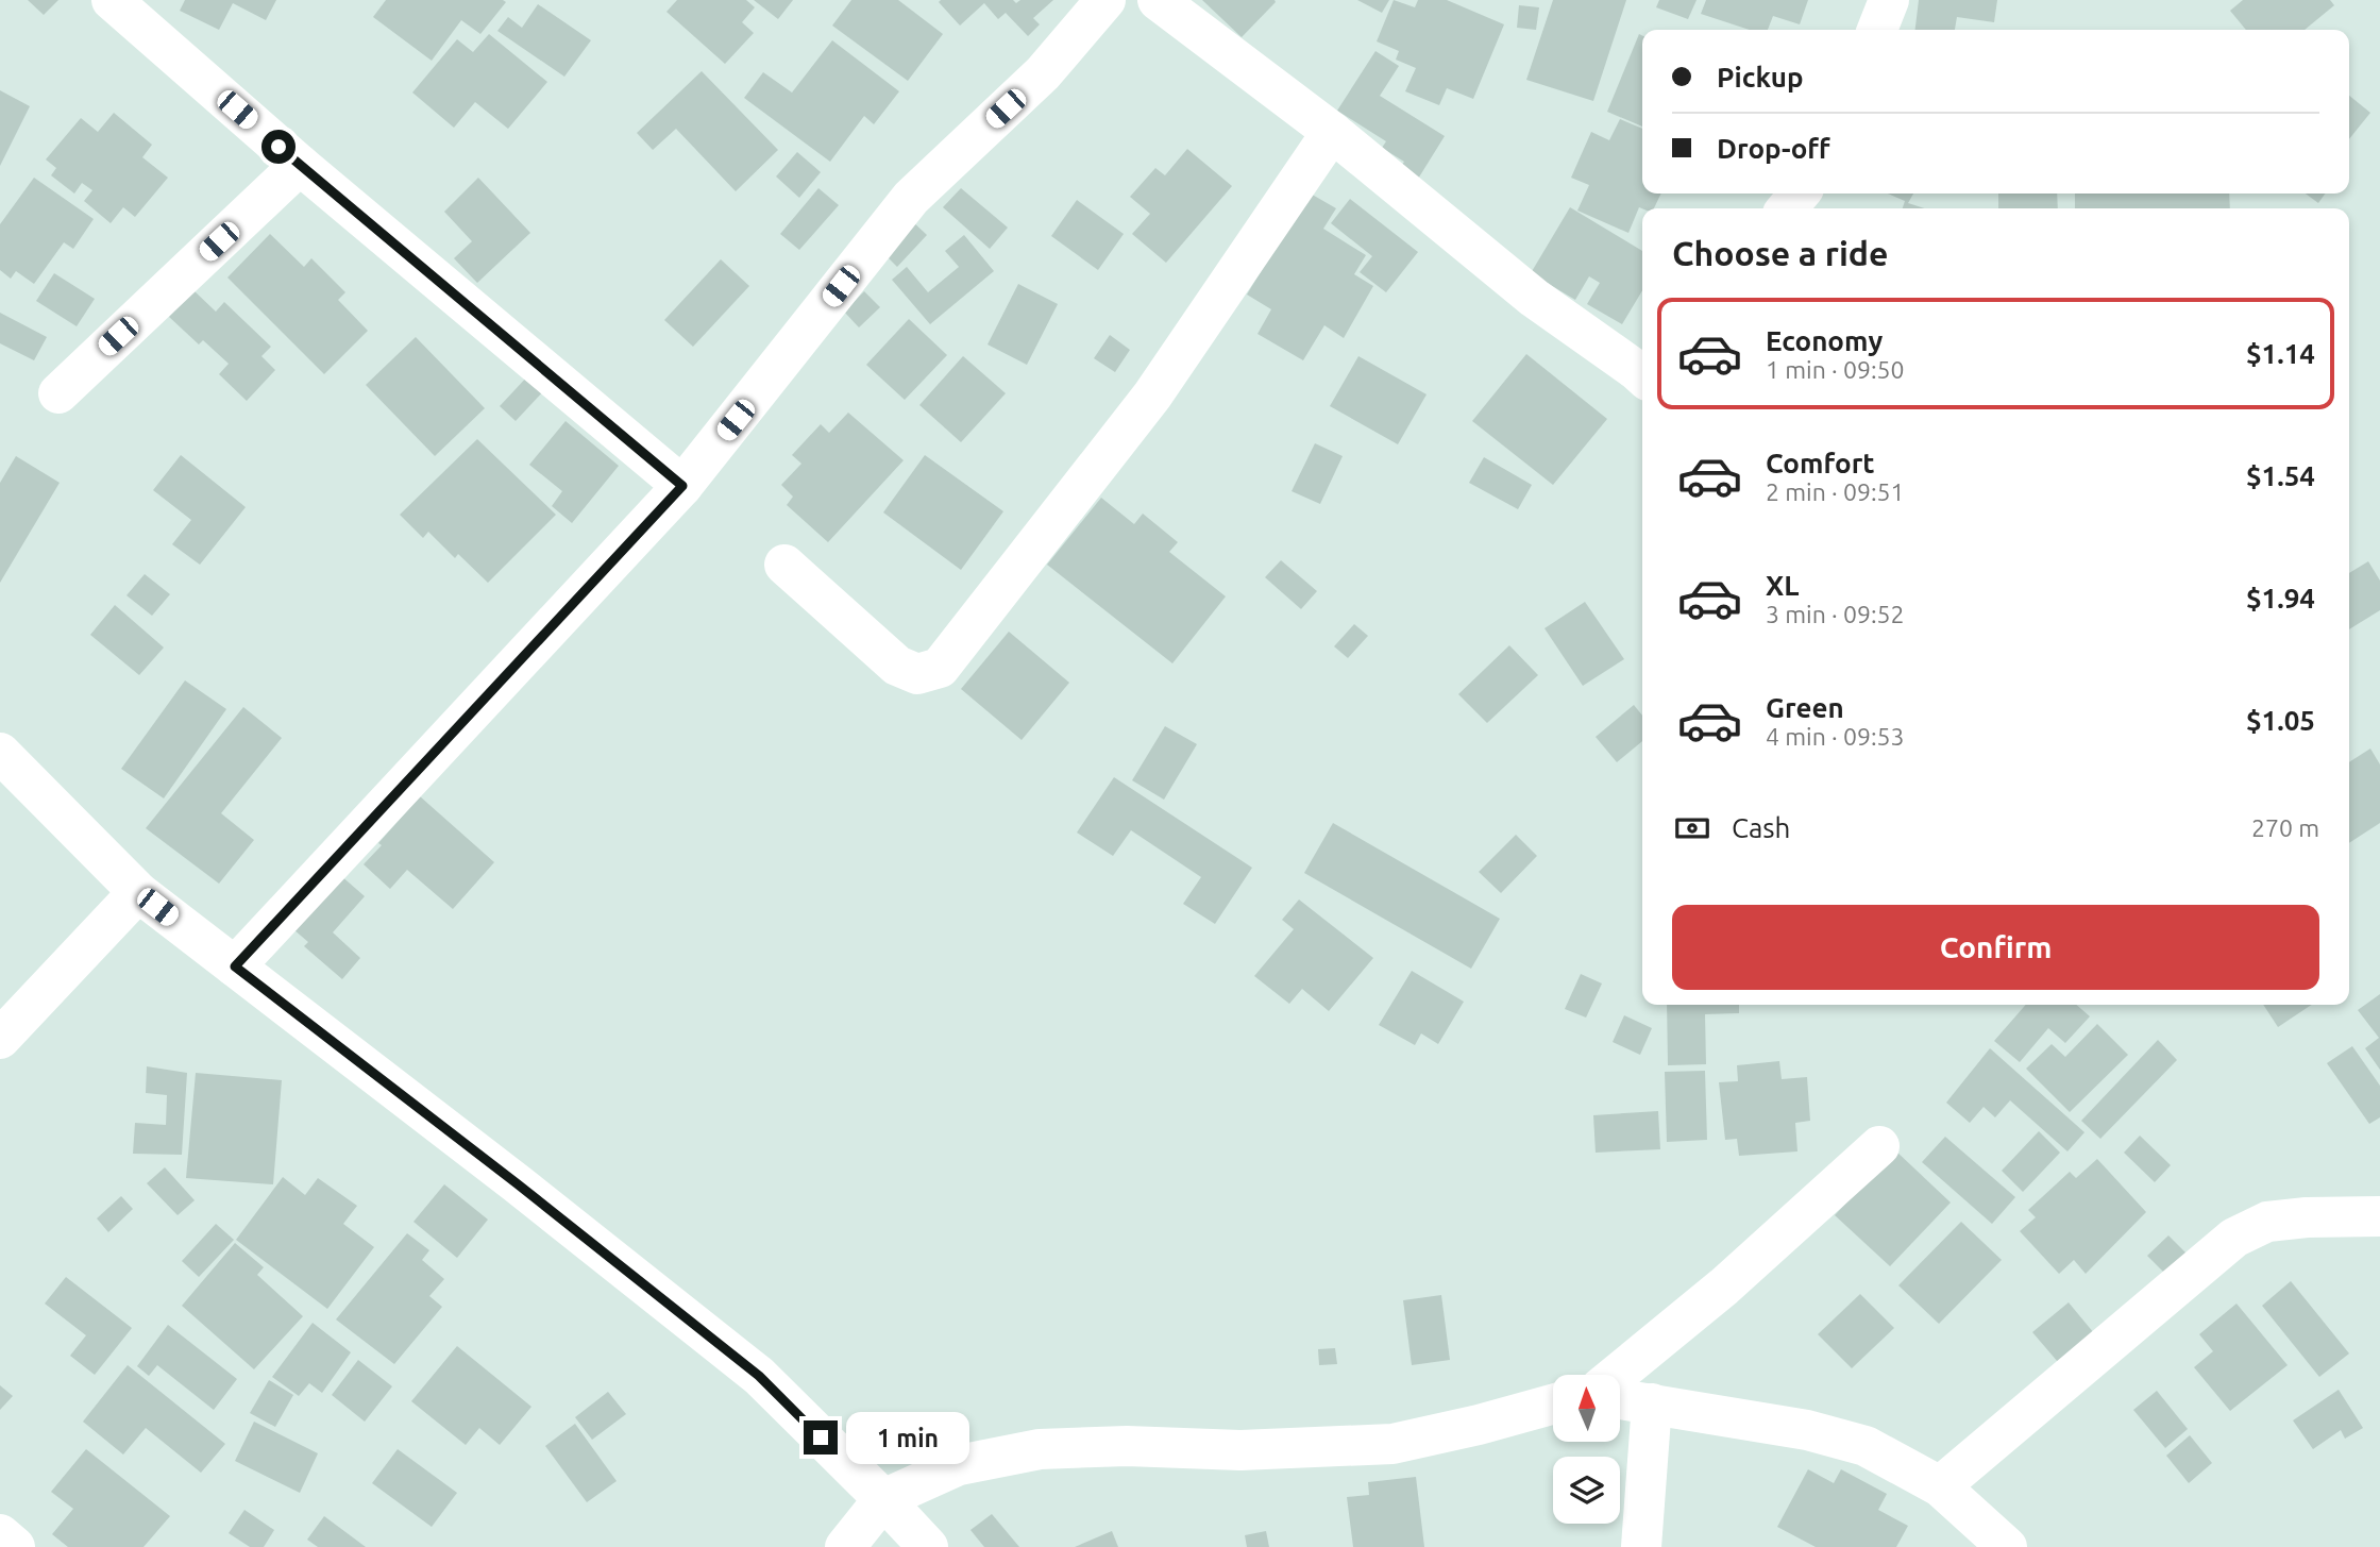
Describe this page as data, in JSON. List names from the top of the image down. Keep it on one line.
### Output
{"north":"top","page":{"banner":["Pickup","Drop-off"],"heading":"Choose a ride","list":[{"name":"Economy","note":"1 min · 09:50","value":"$1.14"},{"name":"Comfort","note":"2 min · 09:51","value":"$1.54"},{"name":"XL","note":"3 min · 09:52","value":"$1.94"},{"name":"Green","note":"4 min · 09:53","value":"$1.05"}],"pay":["Cash","270 m"],"buttons":"Confirm","bubble":"1 min"}}
